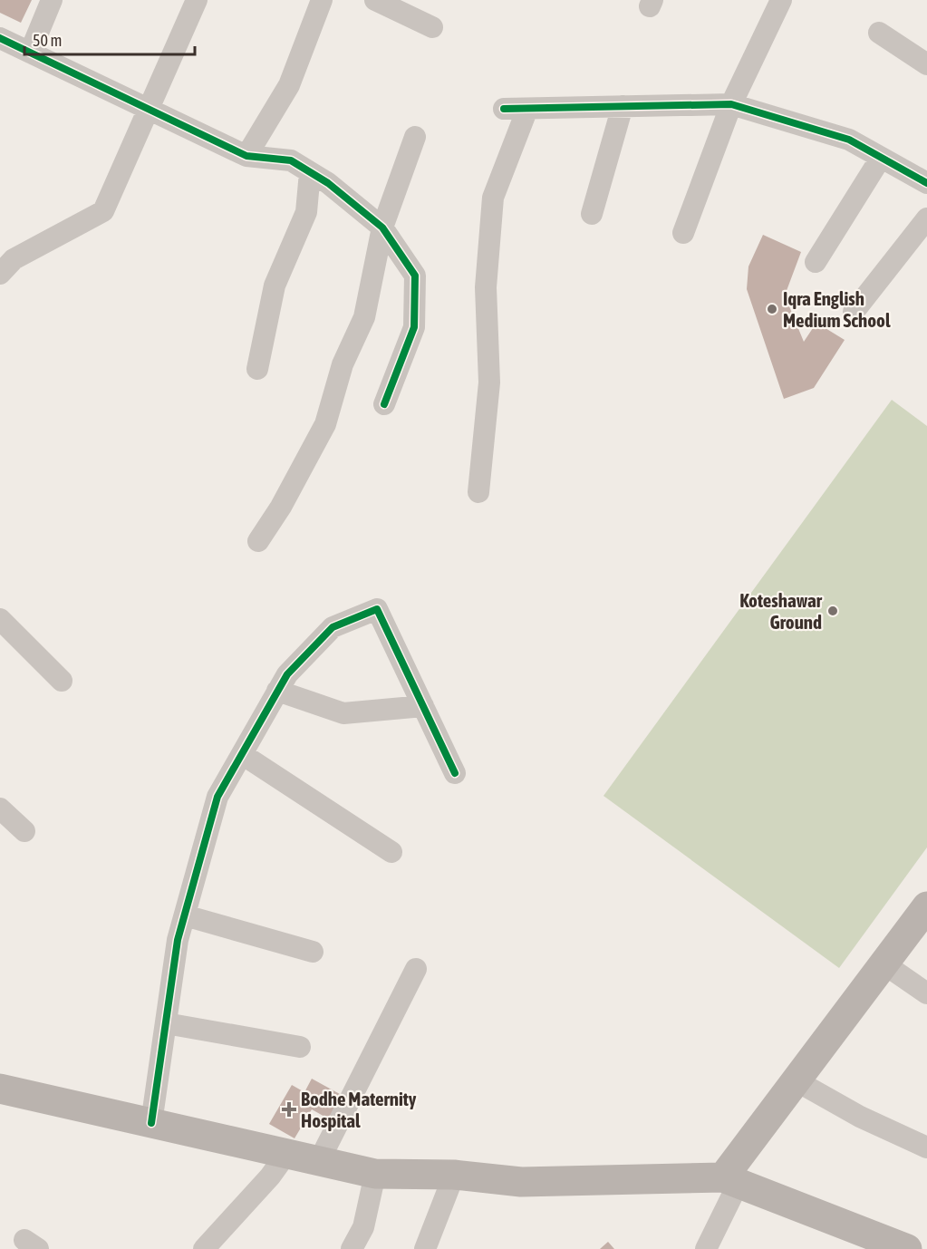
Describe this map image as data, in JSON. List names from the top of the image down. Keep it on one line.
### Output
{"places":{"other":["Iqra English Medium School","Koteshawar Ground"],"health":["Bodhe Maternity Hospital"]},"scale_bar":"50 m"}
